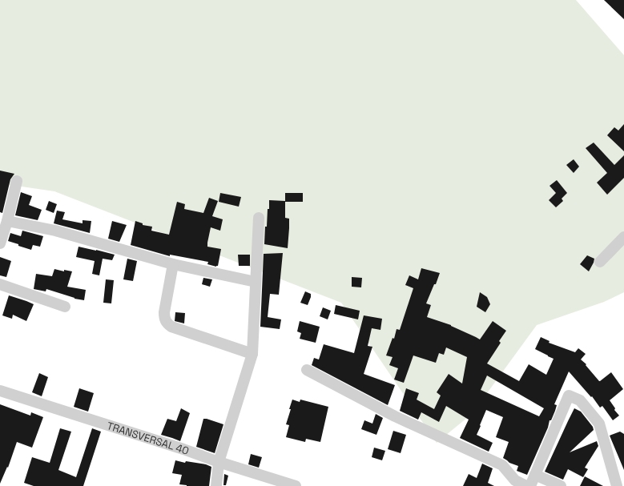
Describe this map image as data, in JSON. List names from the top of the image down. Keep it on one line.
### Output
{"streets":{"street":["TRANSVERSAL 40"]}}
